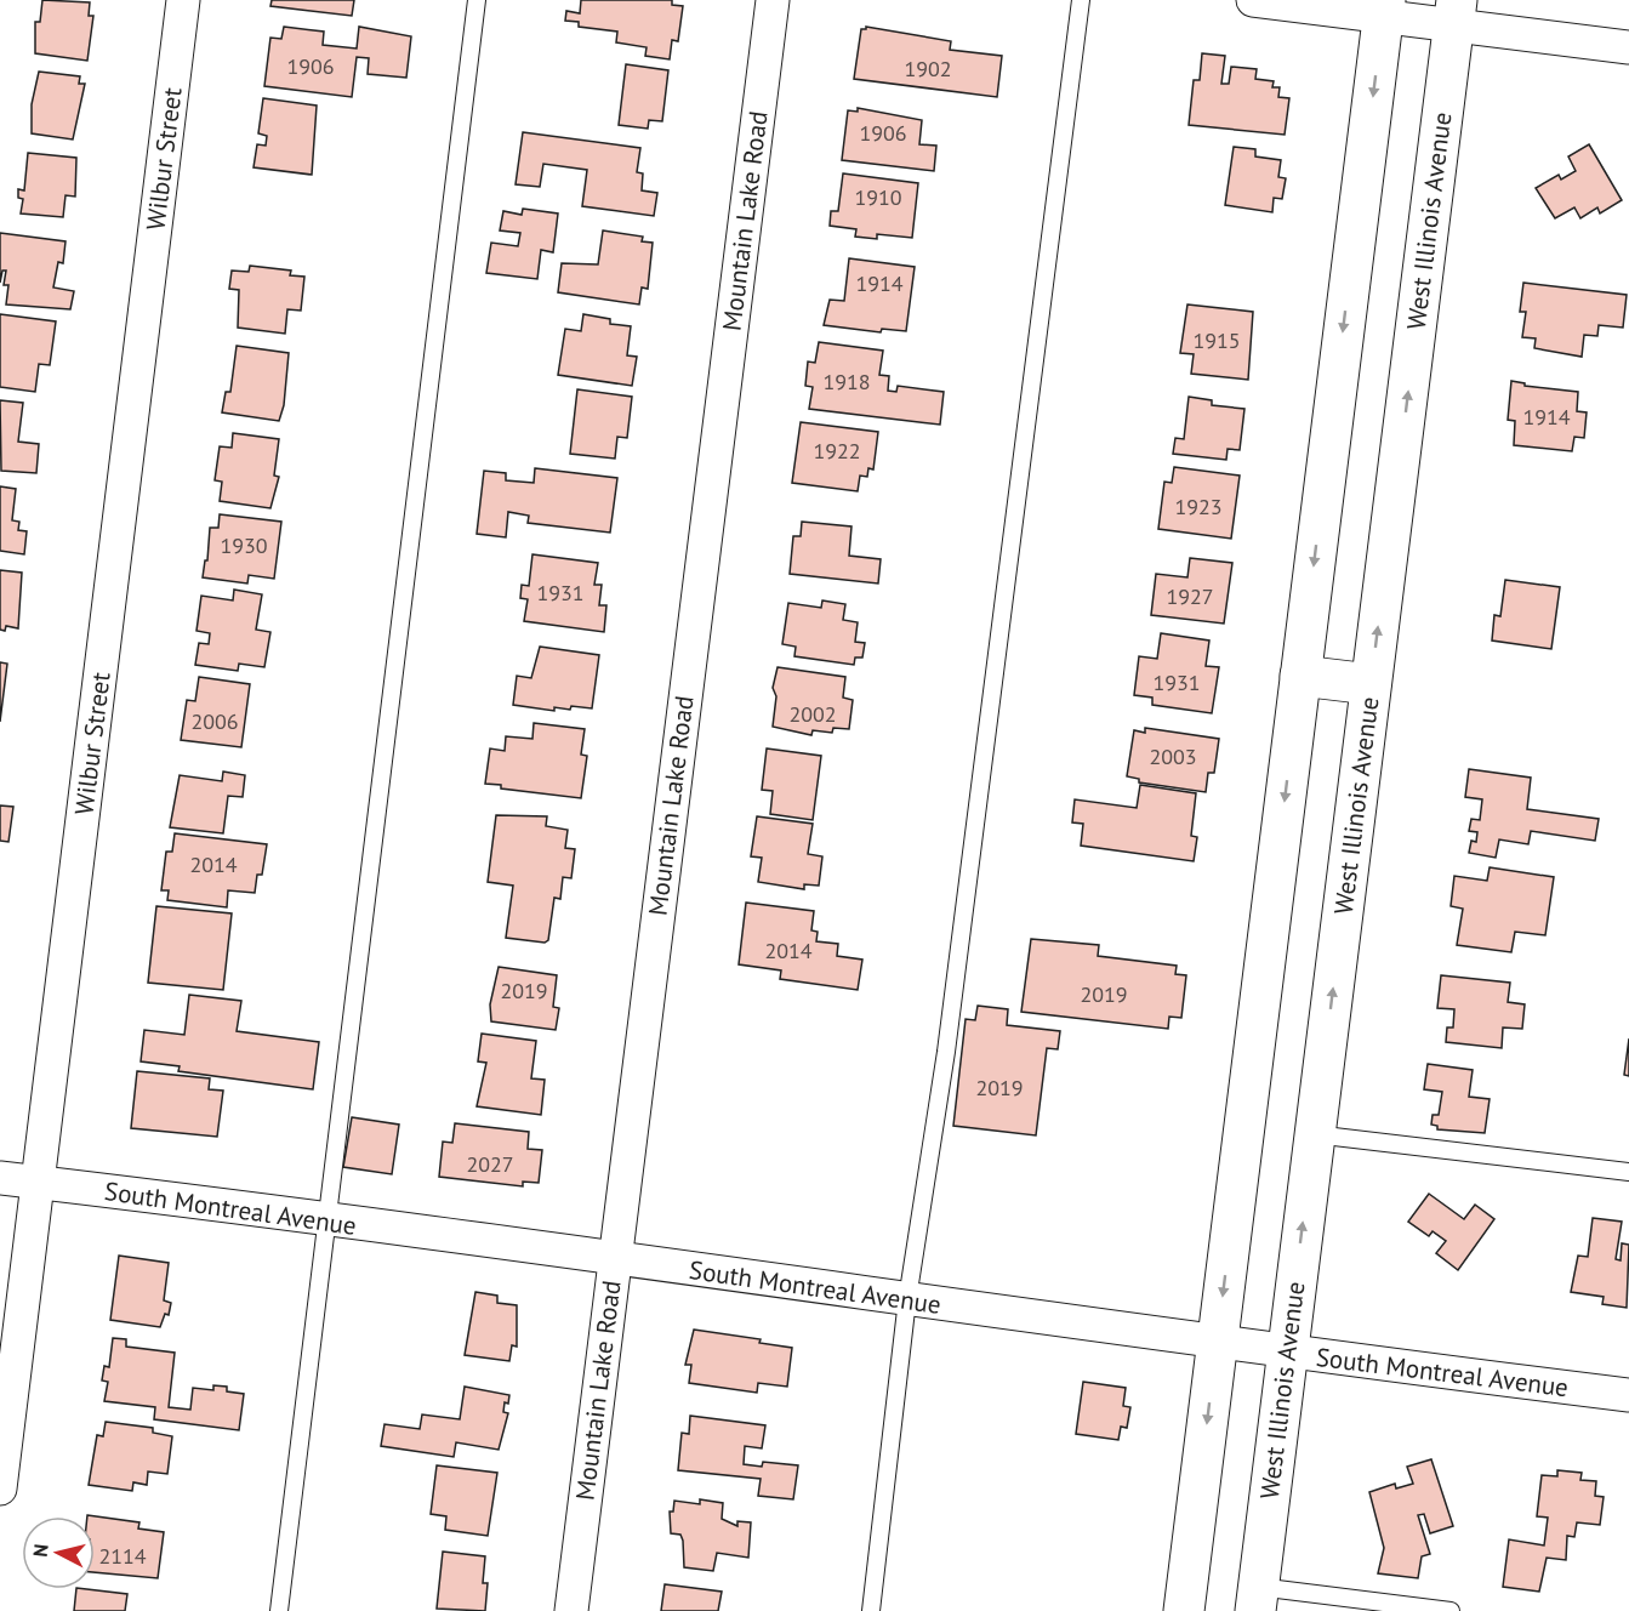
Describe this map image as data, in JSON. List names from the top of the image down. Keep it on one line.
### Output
{"streets":{"main road":["West Illinois Avenue"],"street":["Wilbur Street","Mountain Lake Road","South Montreal Avenue"]},"crossings":[["Wilbur Street","South Montreal Avenue"],["Mountain Lake Road","South Montreal Avenue"],["West Illinois Avenue","South Montreal Avenue"]],"house_numbers":["1906","1902","1906","1910","1914","1915","1918","1914","1922","1923","1930","1931","1927","1931","2002","2006","2003","2014","2014","2019","2019","2019","2027","2114"],"north":"left"}
